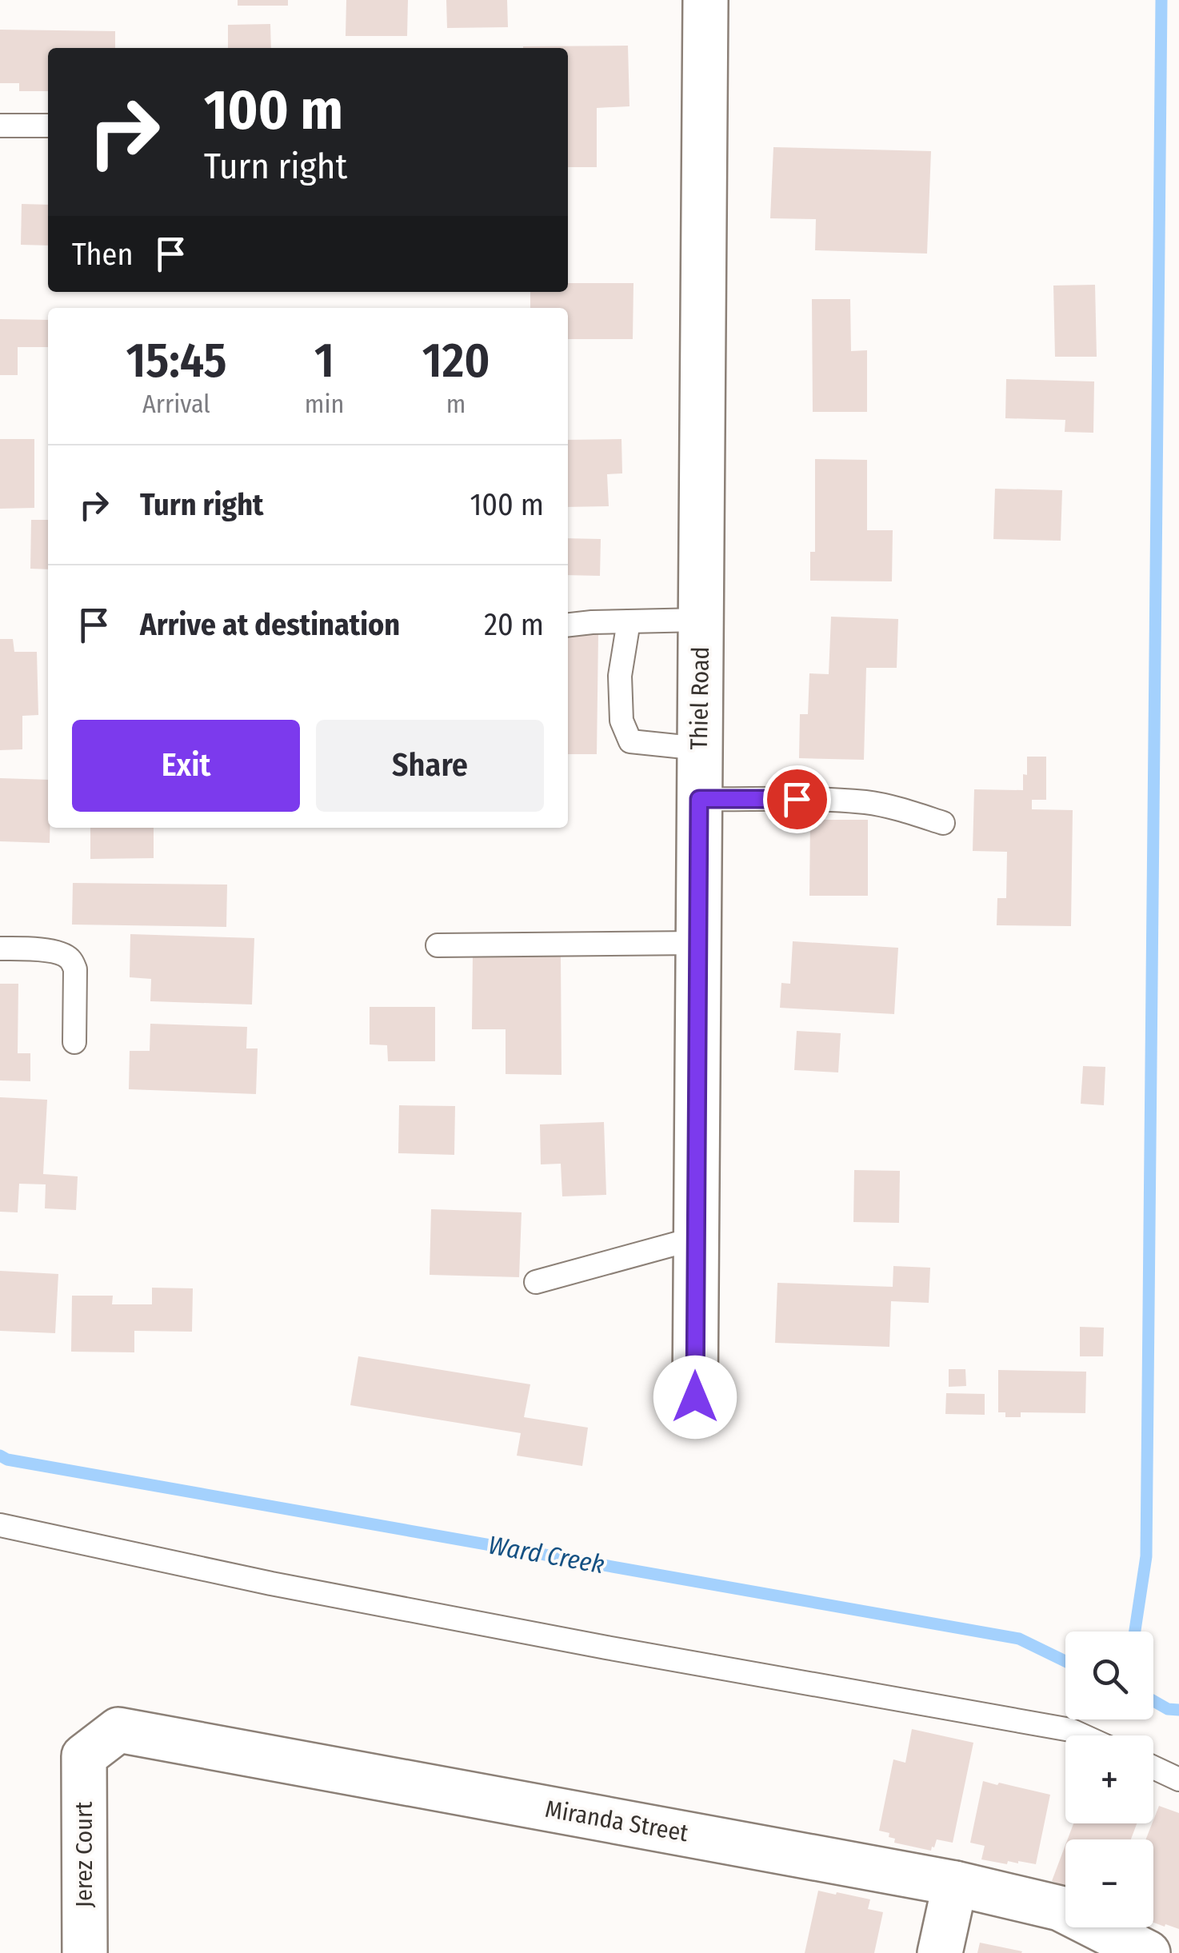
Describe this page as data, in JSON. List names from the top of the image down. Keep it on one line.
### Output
{"streets":{"street":["Thiel Road","Miranda Street","Jerez Court"]},"crossings":[["Miranda Street","Jerez Court"]],"water":["Ward Creek"],"page":{"turn":["100 m","Turn right"],"then":"Then","eta":["15:45","Arrival","1","min","120","m"],"list":[{"name":"Turn right","value":"100 m"},{"name":"Arrive at destination","value":"20 m"}],"buttons":["Exit","Share"],"map_buttons":["+","−"]}}
